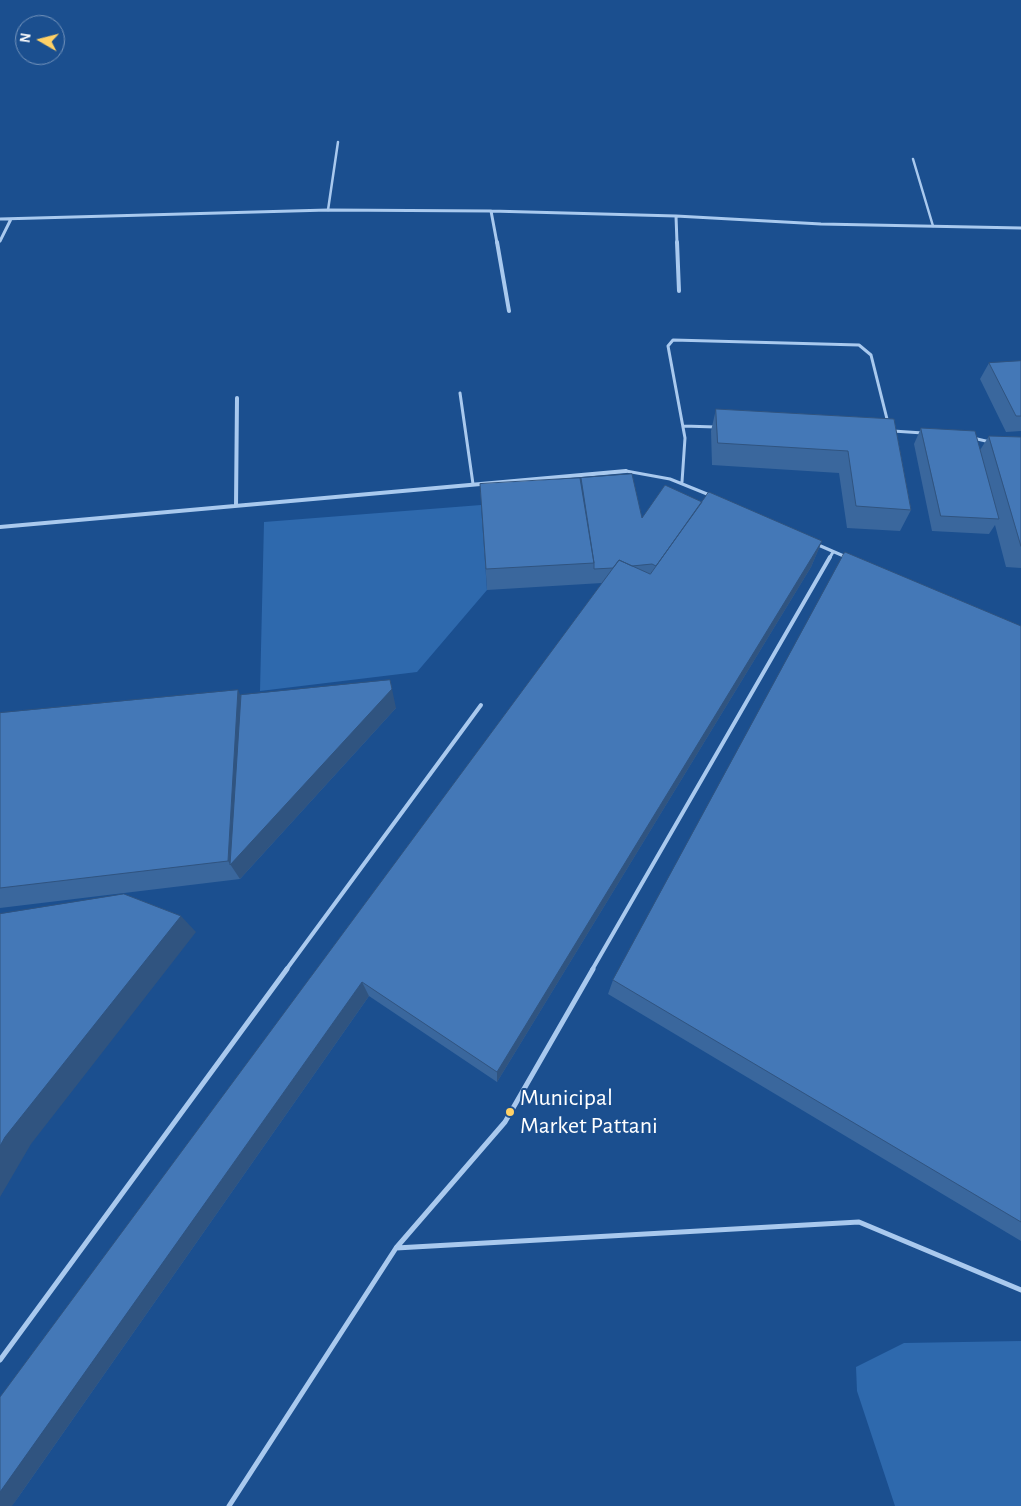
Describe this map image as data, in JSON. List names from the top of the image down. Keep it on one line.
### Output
{"places":["Municipal Market Pattani"],"north":"left"}
